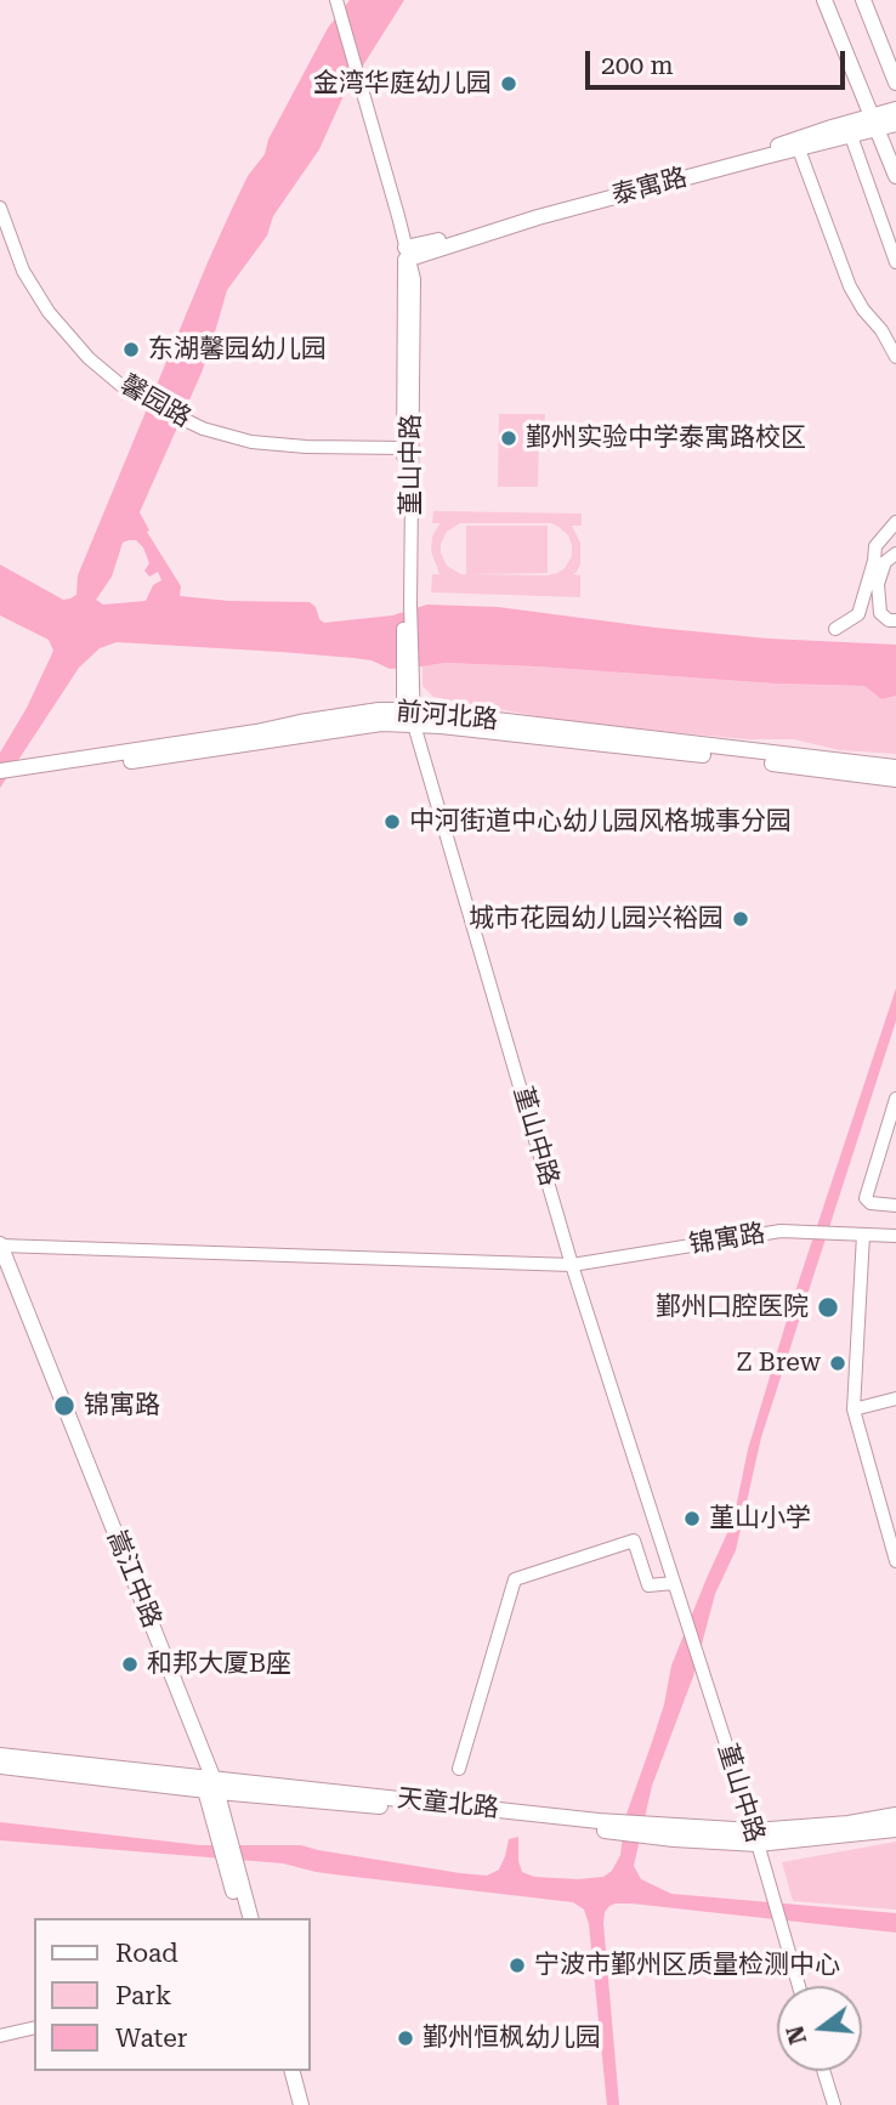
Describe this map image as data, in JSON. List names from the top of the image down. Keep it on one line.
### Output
{"streets":{"main road":["泰寓路","前河北路","嵩江中路","天童北路"],"street":["馨园路","堇山中路","锦寓路"]},"crossings":[["泰寓路","堇山中路"],["馨园路","堇山中路"],["堇山中路","前河北路"],["堇山中路","锦寓路"],["堇山中路","天童北路"],["锦寓路","嵩江中路"],["嵩江中路","天童北路"]],"places":["金湾华庭幼儿园","东湖馨园幼儿园","鄞州实验中学泰寓路校区","中河街道中心幼儿园风格城事分园","城市花园幼儿园兴裕园","鄞州口腔医院","Z Brew","锦寓路","堇山小学","和邦大厦B座","宁波市鄞州区质量检测中心","鄞州恒枫幼儿园"],"legend":["Road","Park","Water"],"scale_bar":"200 m","north":"left"}
